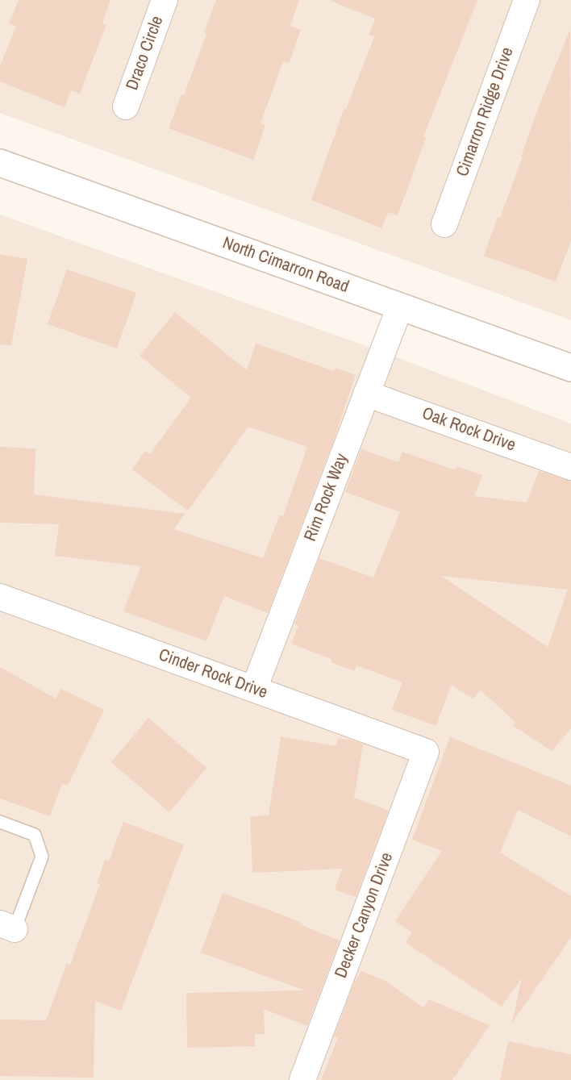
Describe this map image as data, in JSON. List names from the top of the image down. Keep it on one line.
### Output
{"streets":{"street":["Draco Circle","Cimarron Ridge Drive","North Cimarron Road","Oak Rock Drive","Rim Rock Way","Cinder Rock Drive","Decker Canyon Drive"]},"crossings":[["North Cimarron Road","Rim Rock Way"],["Oak Rock Drive","Rim Rock Way"],["Rim Rock Way","Cinder Rock Drive"],["Cinder Rock Drive","Decker Canyon Drive"]]}
